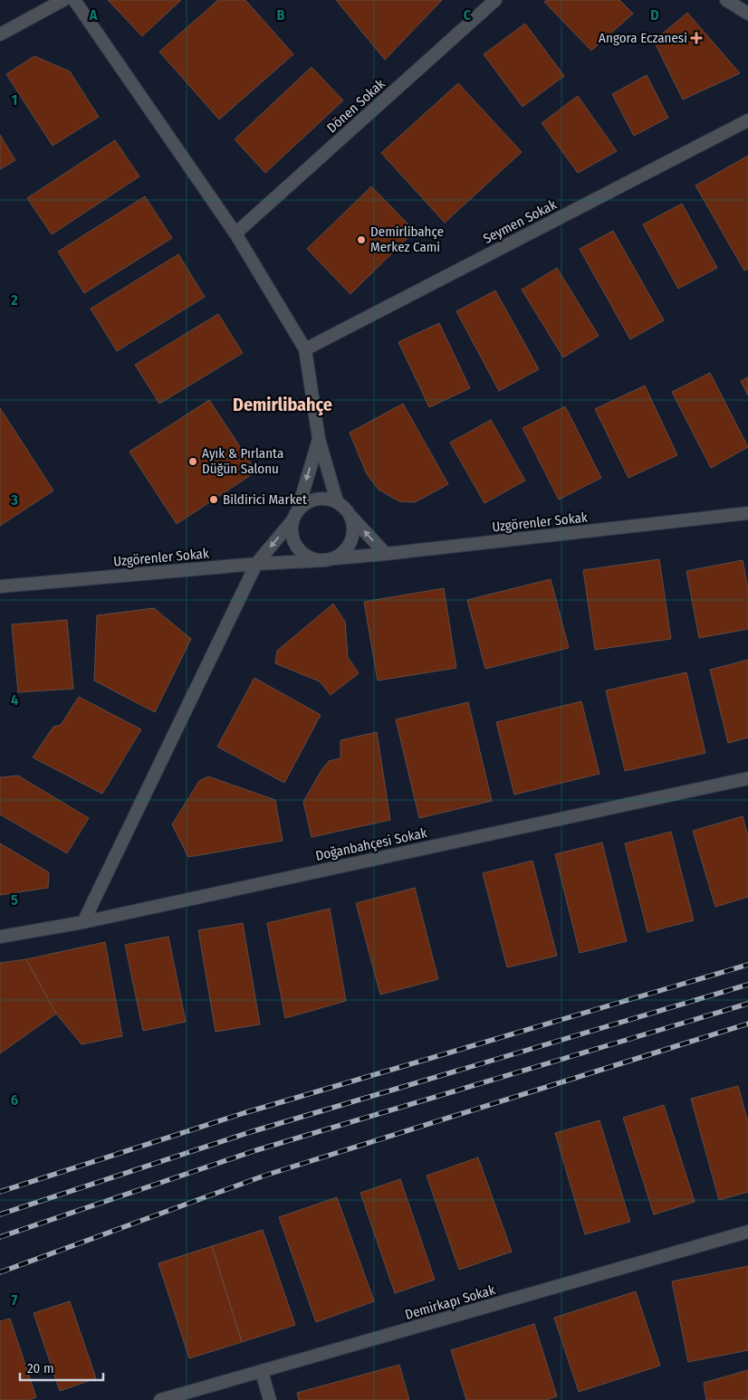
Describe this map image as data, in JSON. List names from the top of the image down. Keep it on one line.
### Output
{"streets":{"street":["Dönen Sokak","Seymen Sokak","Uzgörenler Sokak","Doğanbahçesi Sokak","Demirkapı Sokak"]},"districts":["Demirlibahçe"],"places":{"health":["Angora Eczanesi"],"other":["Demirlibahçe Merkez Cami","Ayık & Pırlanta Düğün Salonu","Bildirici Market"]},"scale_bar":"20 m","grid":{"columns":["A","B","C","D"],"rows":["1","2","3","4","5","6","7"]}}
